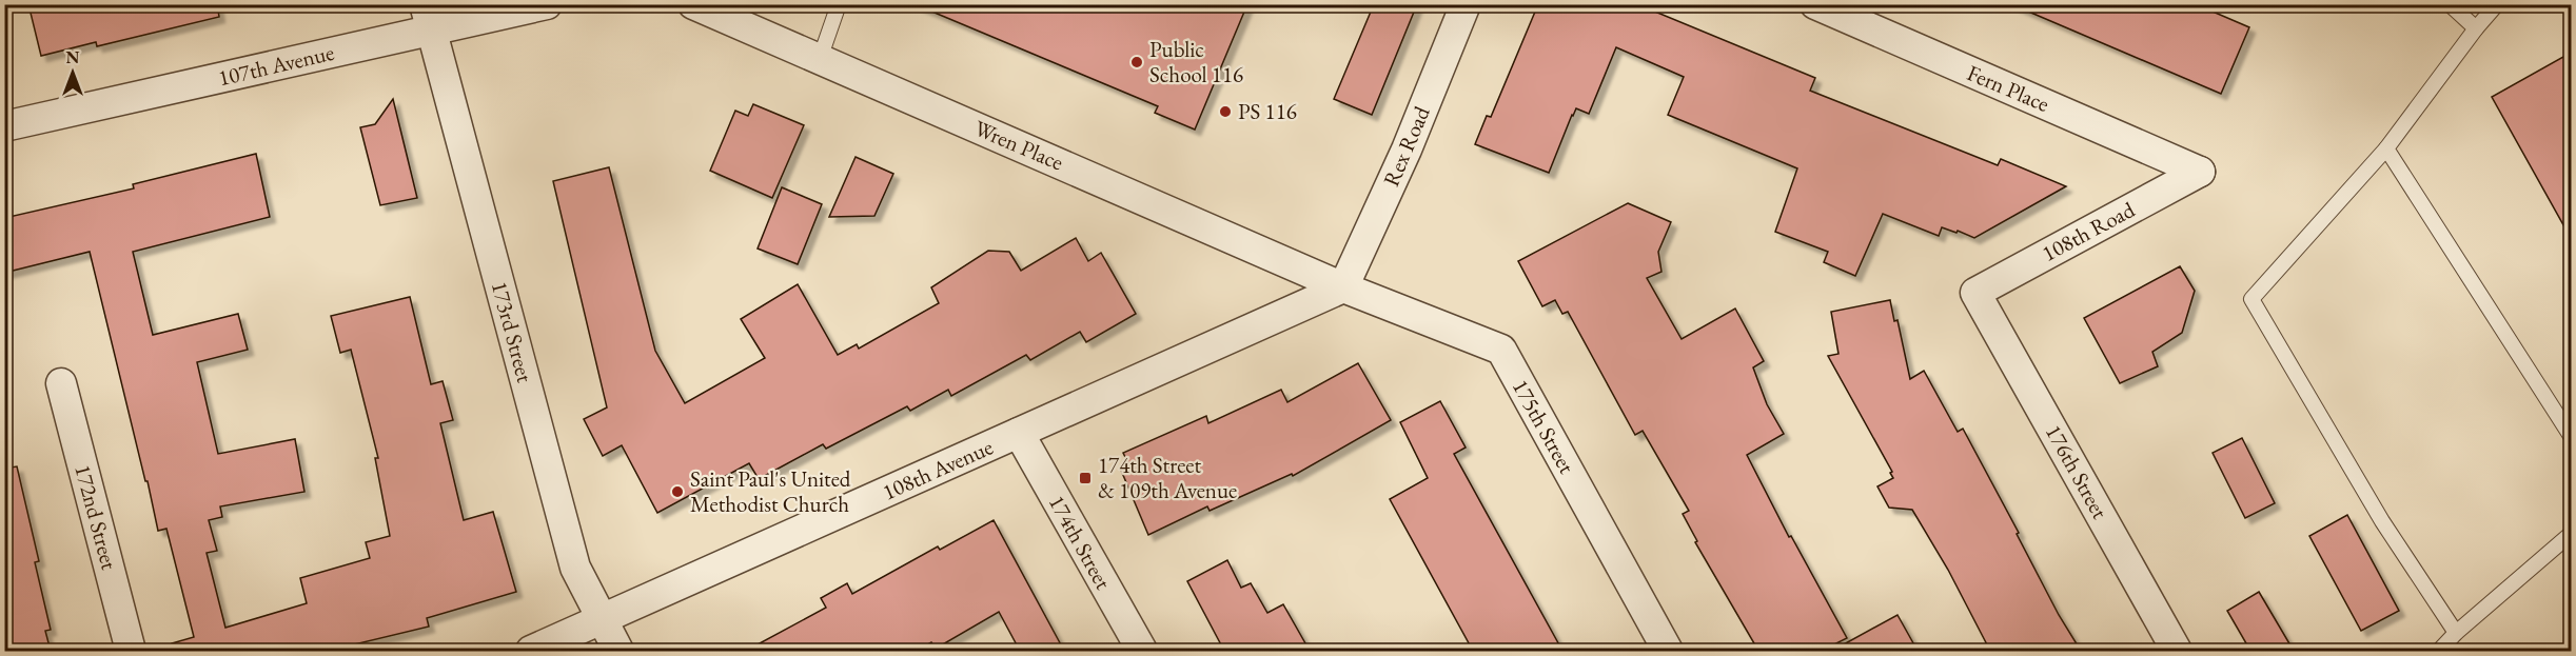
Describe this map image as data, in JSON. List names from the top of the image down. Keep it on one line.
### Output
{"streets":{"street":["107th Avenue","Fern Place","Wren Place","Rex Road","108th Road","173rd Street","175th Street","108th Avenue","176th Street","172nd Street","174th Street"]},"crossings":[["107th Avenue","173rd Street"],["Fern Place","108th Road"],["Wren Place","Rex Road"],["Wren Place","175th Street"],["Wren Place","108th Avenue"],["Rex Road","175th Street"],["Rex Road","108th Avenue"],["108th Road","176th Street"],["173rd Street","108th Avenue"],["175th Street","108th Avenue"],["108th Avenue","174th Street"]],"places":{"other":["Public School 116","PS 116","Saint Paul's United Methodist Church"],"transit":["174th Street & 109th Avenue"]},"north":"top"}
